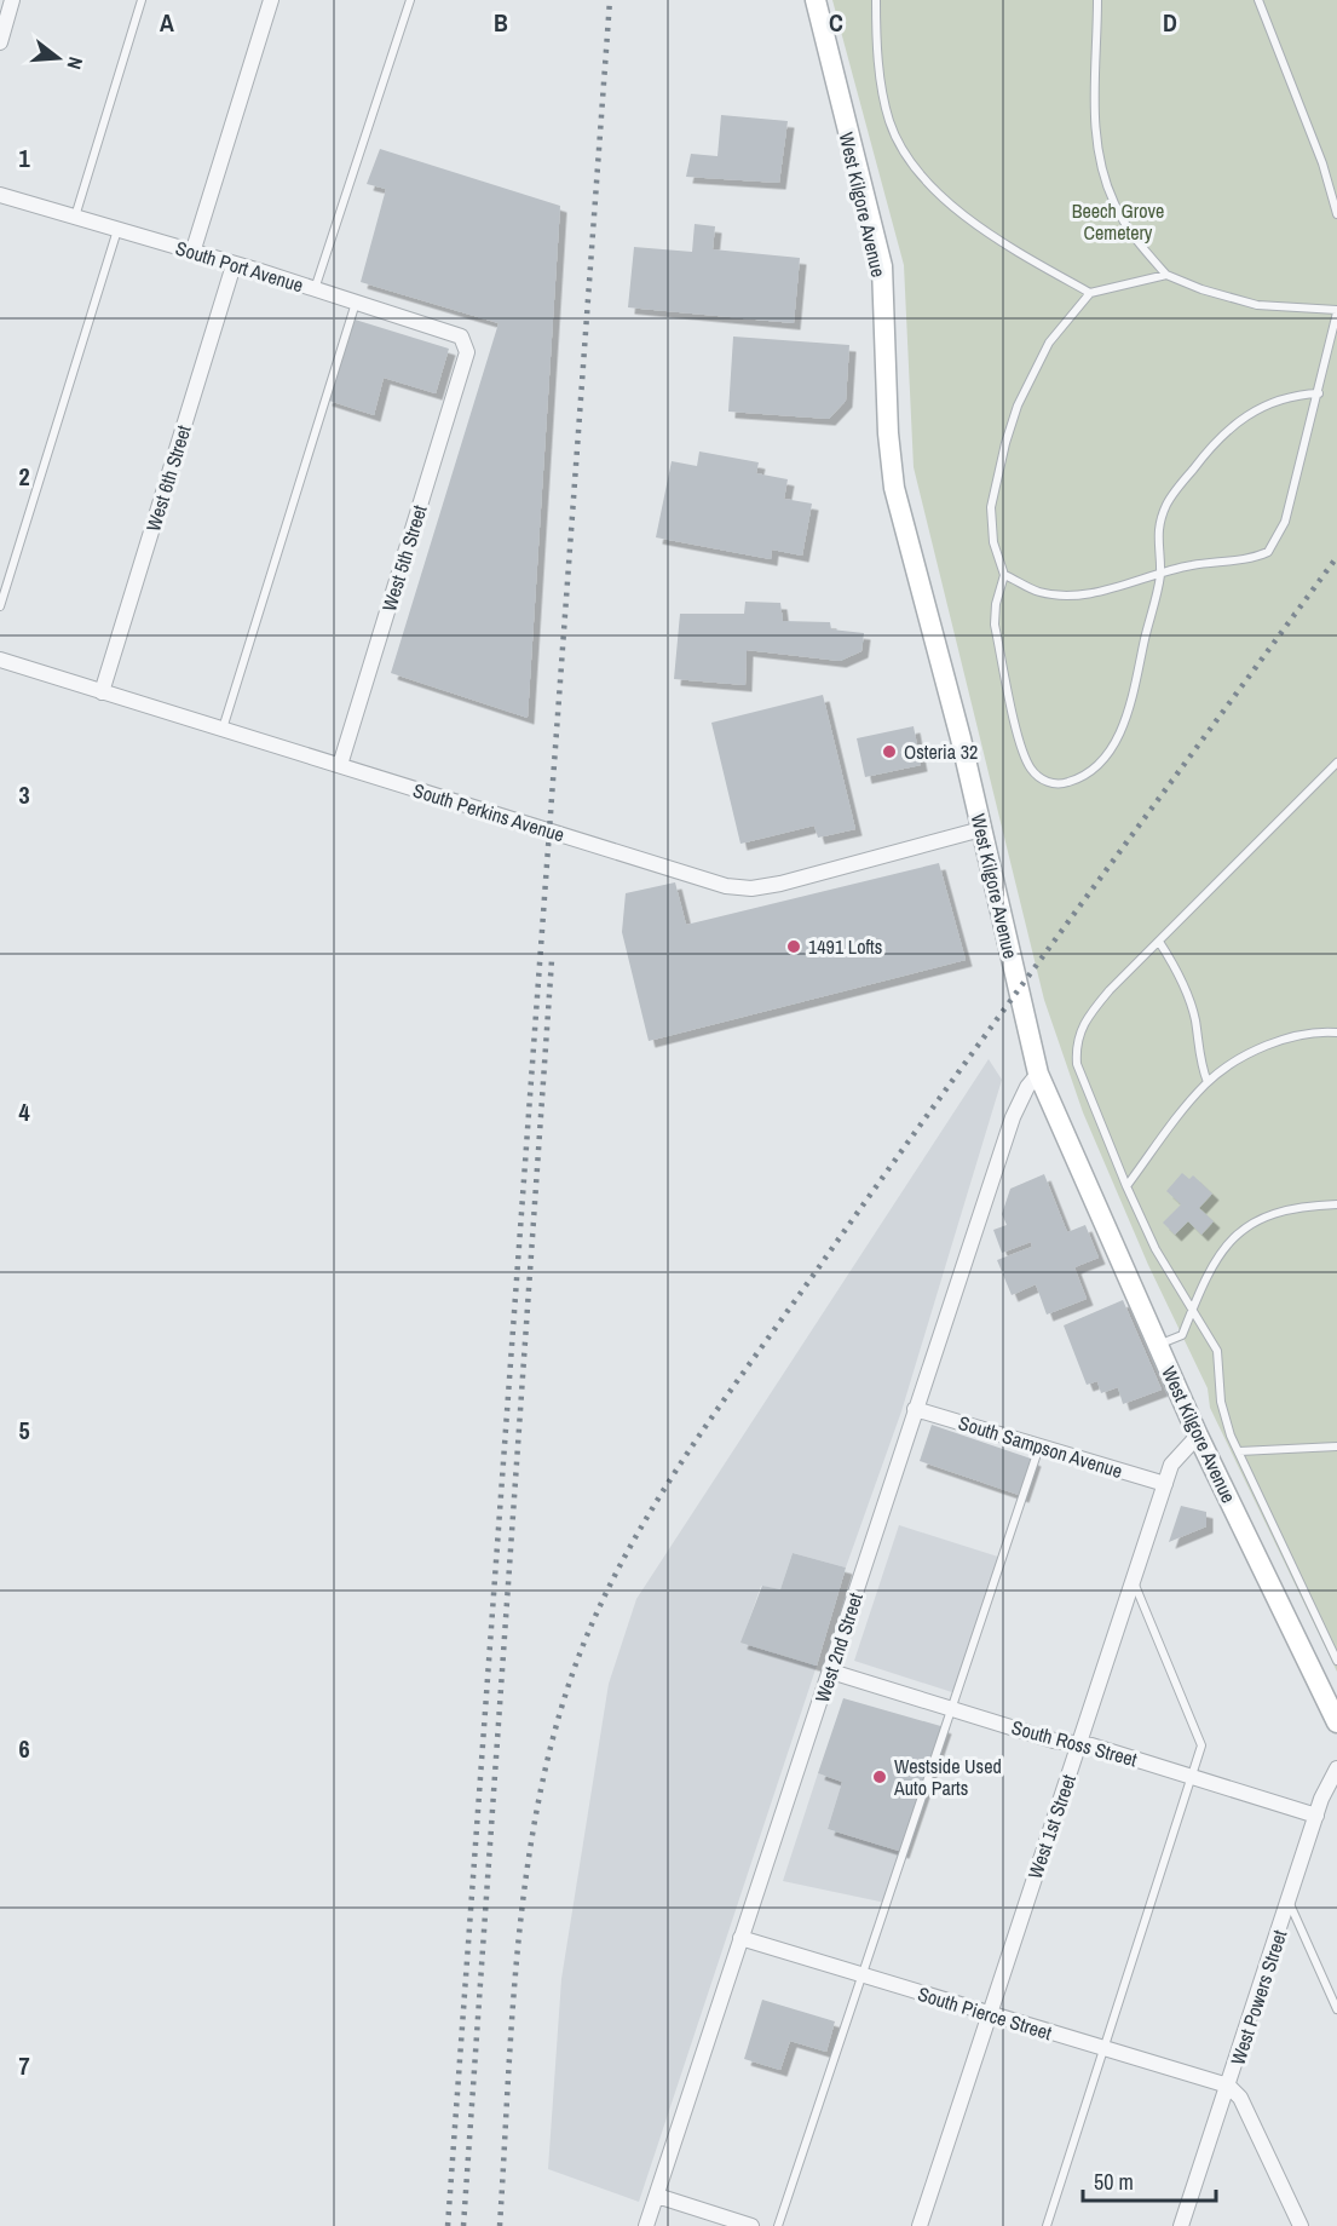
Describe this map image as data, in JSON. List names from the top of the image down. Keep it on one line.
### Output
{"streets":{"main road":["West Kilgore Avenue"],"street":["South Port Avenue","West 6th Street","West 5th Street","South Perkins Avenue","South Sampson Avenue","West 2nd Street","South Ross Street","West 1st Street","West Powers Street","South Pierce Street"]},"crossings":[["West Kilgore Avenue","South Perkins Avenue"],["West Kilgore Avenue","West 2nd Street"],["West Kilgore Avenue","West 1st Street"],["South Port Avenue","West 6th Street"],["South Port Avenue","West 5th Street"],["West 6th Street","South Perkins Avenue"],["West 5th Street","South Perkins Avenue"],["South Sampson Avenue","West 2nd Street"],["South Sampson Avenue","West 1st Street"],["West 2nd Street","South Ross Street"],["West 2nd Street","South Pierce Street"],["South Ross Street","West 1st Street"],["South Ross Street","West Powers Street"],["West 1st Street","South Pierce Street"],["West Powers Street","South Pierce Street"]],"parks":["Beech Grove Cemetery"],"places":["Osteria 32","1491 Lofts","Westside Used Auto Parts"],"scale_bar":"50 m","north":"right","grid":{"columns":["A","B","C","D"],"rows":["1","2","3","4","5","6","7"]}}
